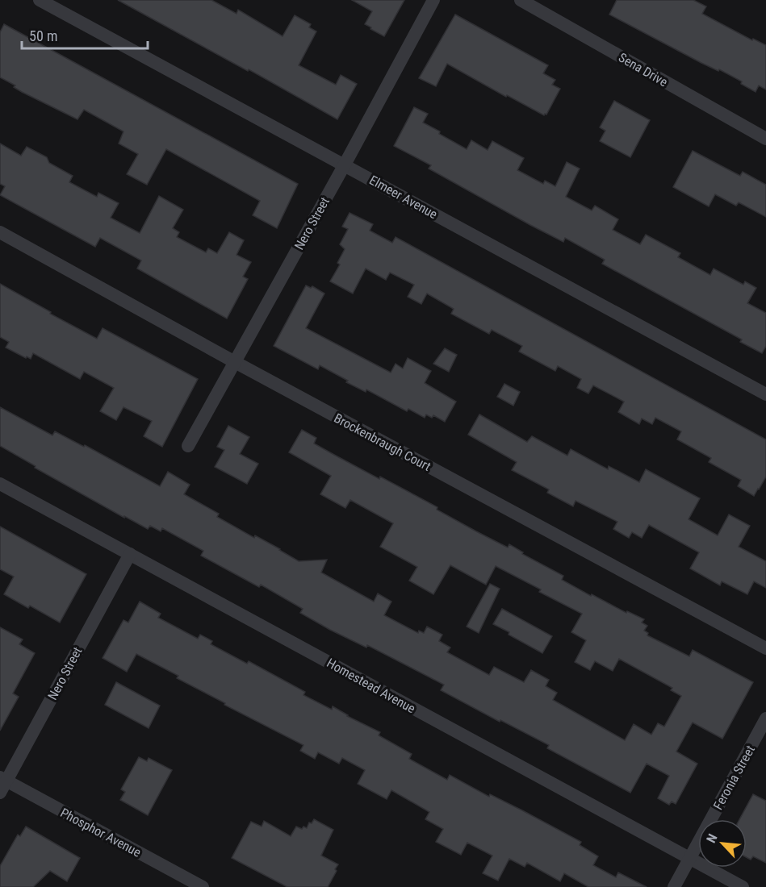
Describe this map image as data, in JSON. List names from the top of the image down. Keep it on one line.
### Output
{"streets":{"street":["Sena Drive","Elmeer Avenue","Nero Street","Brockenbraugh Court","Homestead Avenue","Feronia Street","Phosphor Avenue"]},"crossings":[["Elmeer Avenue","Nero Street"],["Nero Street","Brockenbraugh Court"],["Nero Street","Homestead Avenue"],["Nero Street","Phosphor Avenue"],["Homestead Avenue","Feronia Street"]],"scale_bar":"50 m","north":"top left"}
